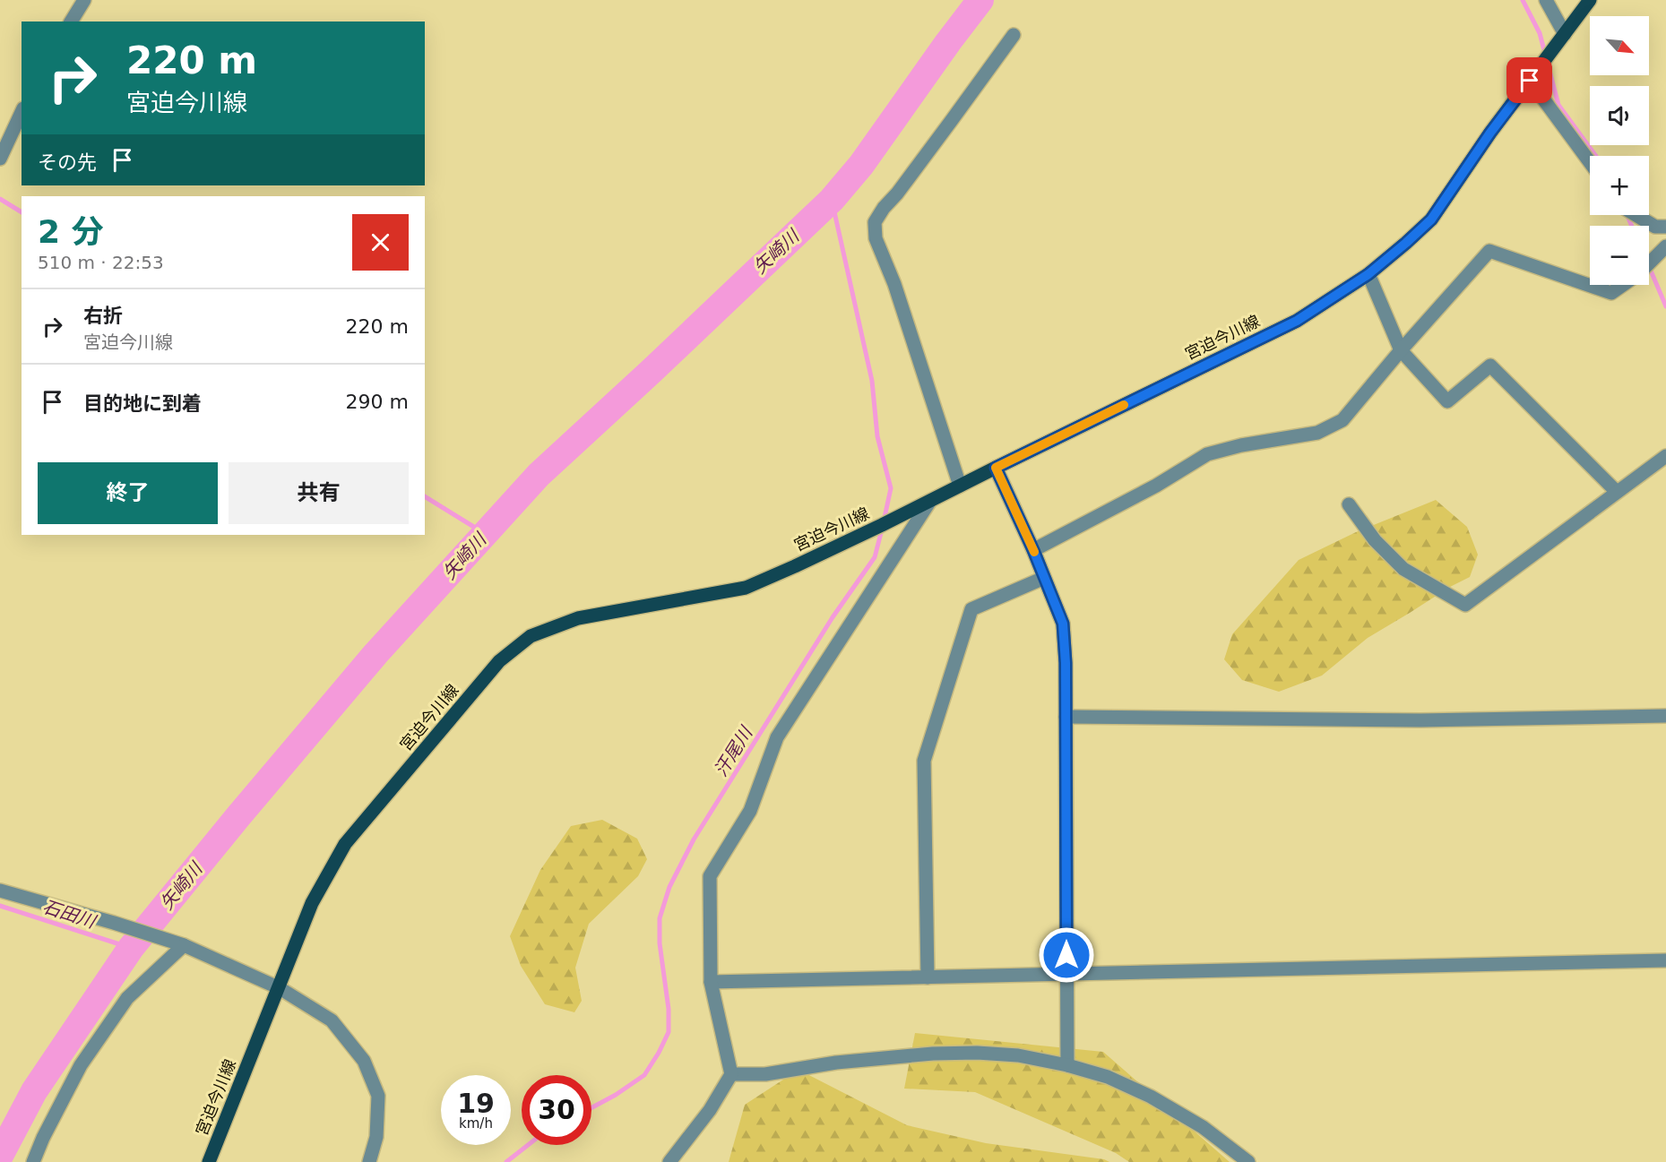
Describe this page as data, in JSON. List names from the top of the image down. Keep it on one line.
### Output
{"streets":{"main road":["宮迫今川線"]},"water":["矢崎川","汗尾川","石田川"],"north":"bottom right","page":{"map_buttons":["+","−"],"turn":["220 m","宮迫今川線"],"then":"その先","heading":["2 分","510 m · 22:53"],"list":[{"name":"右折","note":"宮迫今川線","value":"220 m"},{"name":"目的地に到着","value":"290 m"}],"buttons":["終了","共有"],"speed":"19 km/h","limit":"30"}}
